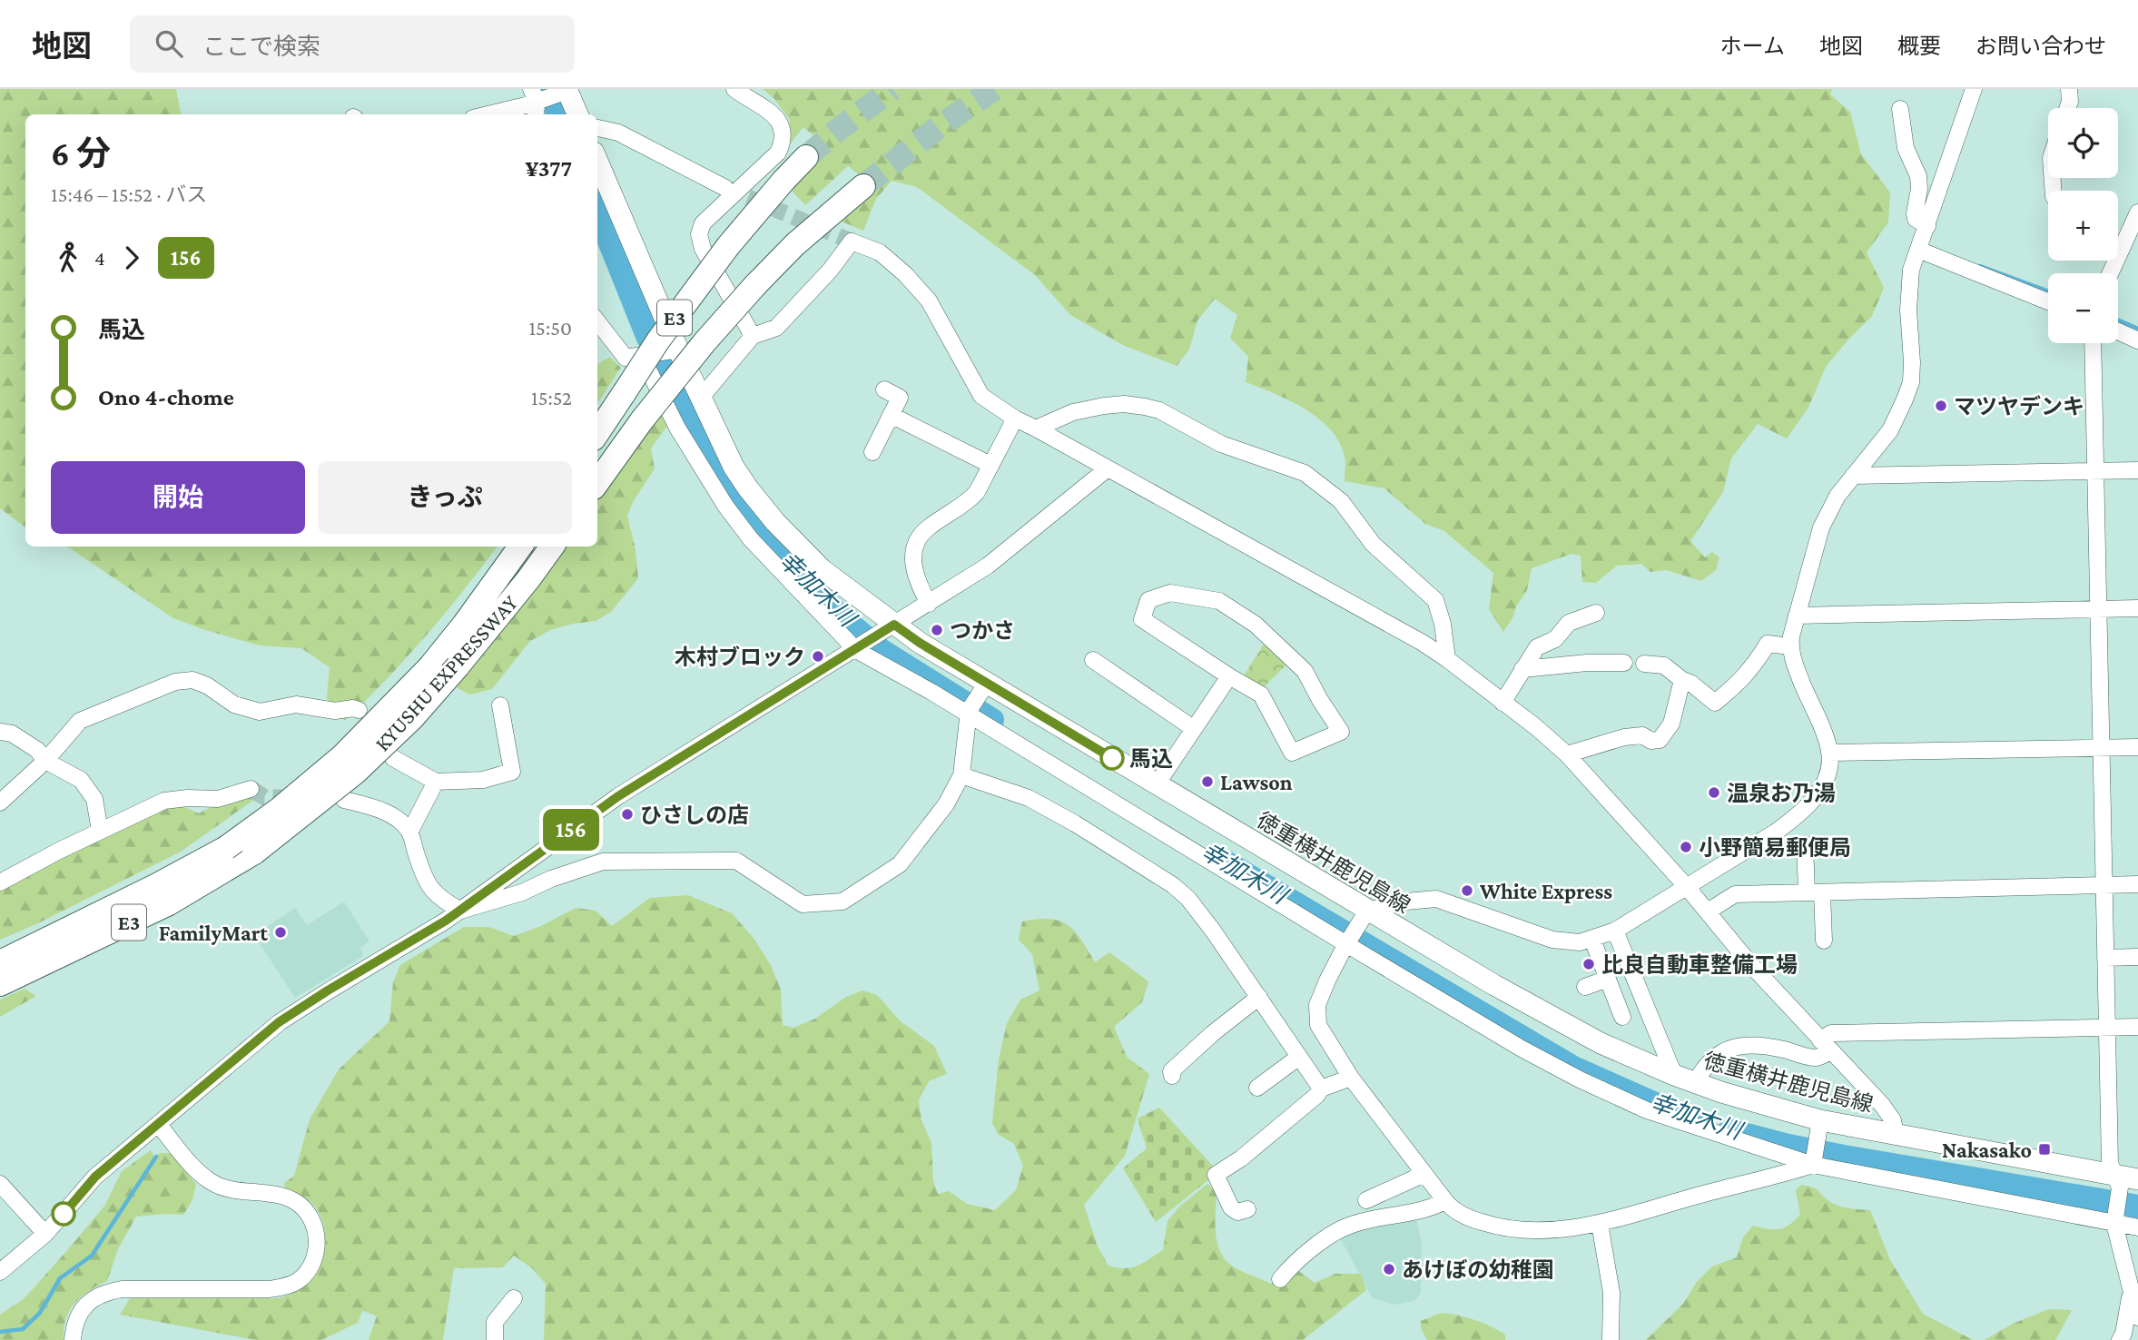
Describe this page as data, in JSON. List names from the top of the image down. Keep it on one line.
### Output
{"streets":{"highway":["E3","KYUSHU EXPRESSWAY"],"main road":["徳重横井鹿児島線"]},"water":["幸加木川"],"places":{"other":["マツヤデンキ","つかさ","木村ブロック","馬込","Lawson","温泉お乃湯","ひさしの店","小野簡易郵便局","White Express","FamilyMart","比良自動車整備工場","あけぼの幼稚園"],"transit":["Nakasako"]},"lines":["bus line 156"],"page":{"header":"地図","search":"ここで検索","nav":["ホーム","地図","概要","お問い合わせ"],"on_map":"156","map_buttons":["+","−"],"heading":["6 分","15:46 – 15:52 · バス","¥377"],"legs":["4","156"],"list":[{"name":"馬込","value":"15:50"},{"name":"Ono 4-chome","value":"15:52"}],"buttons":["開始","きっぷ"]}}
